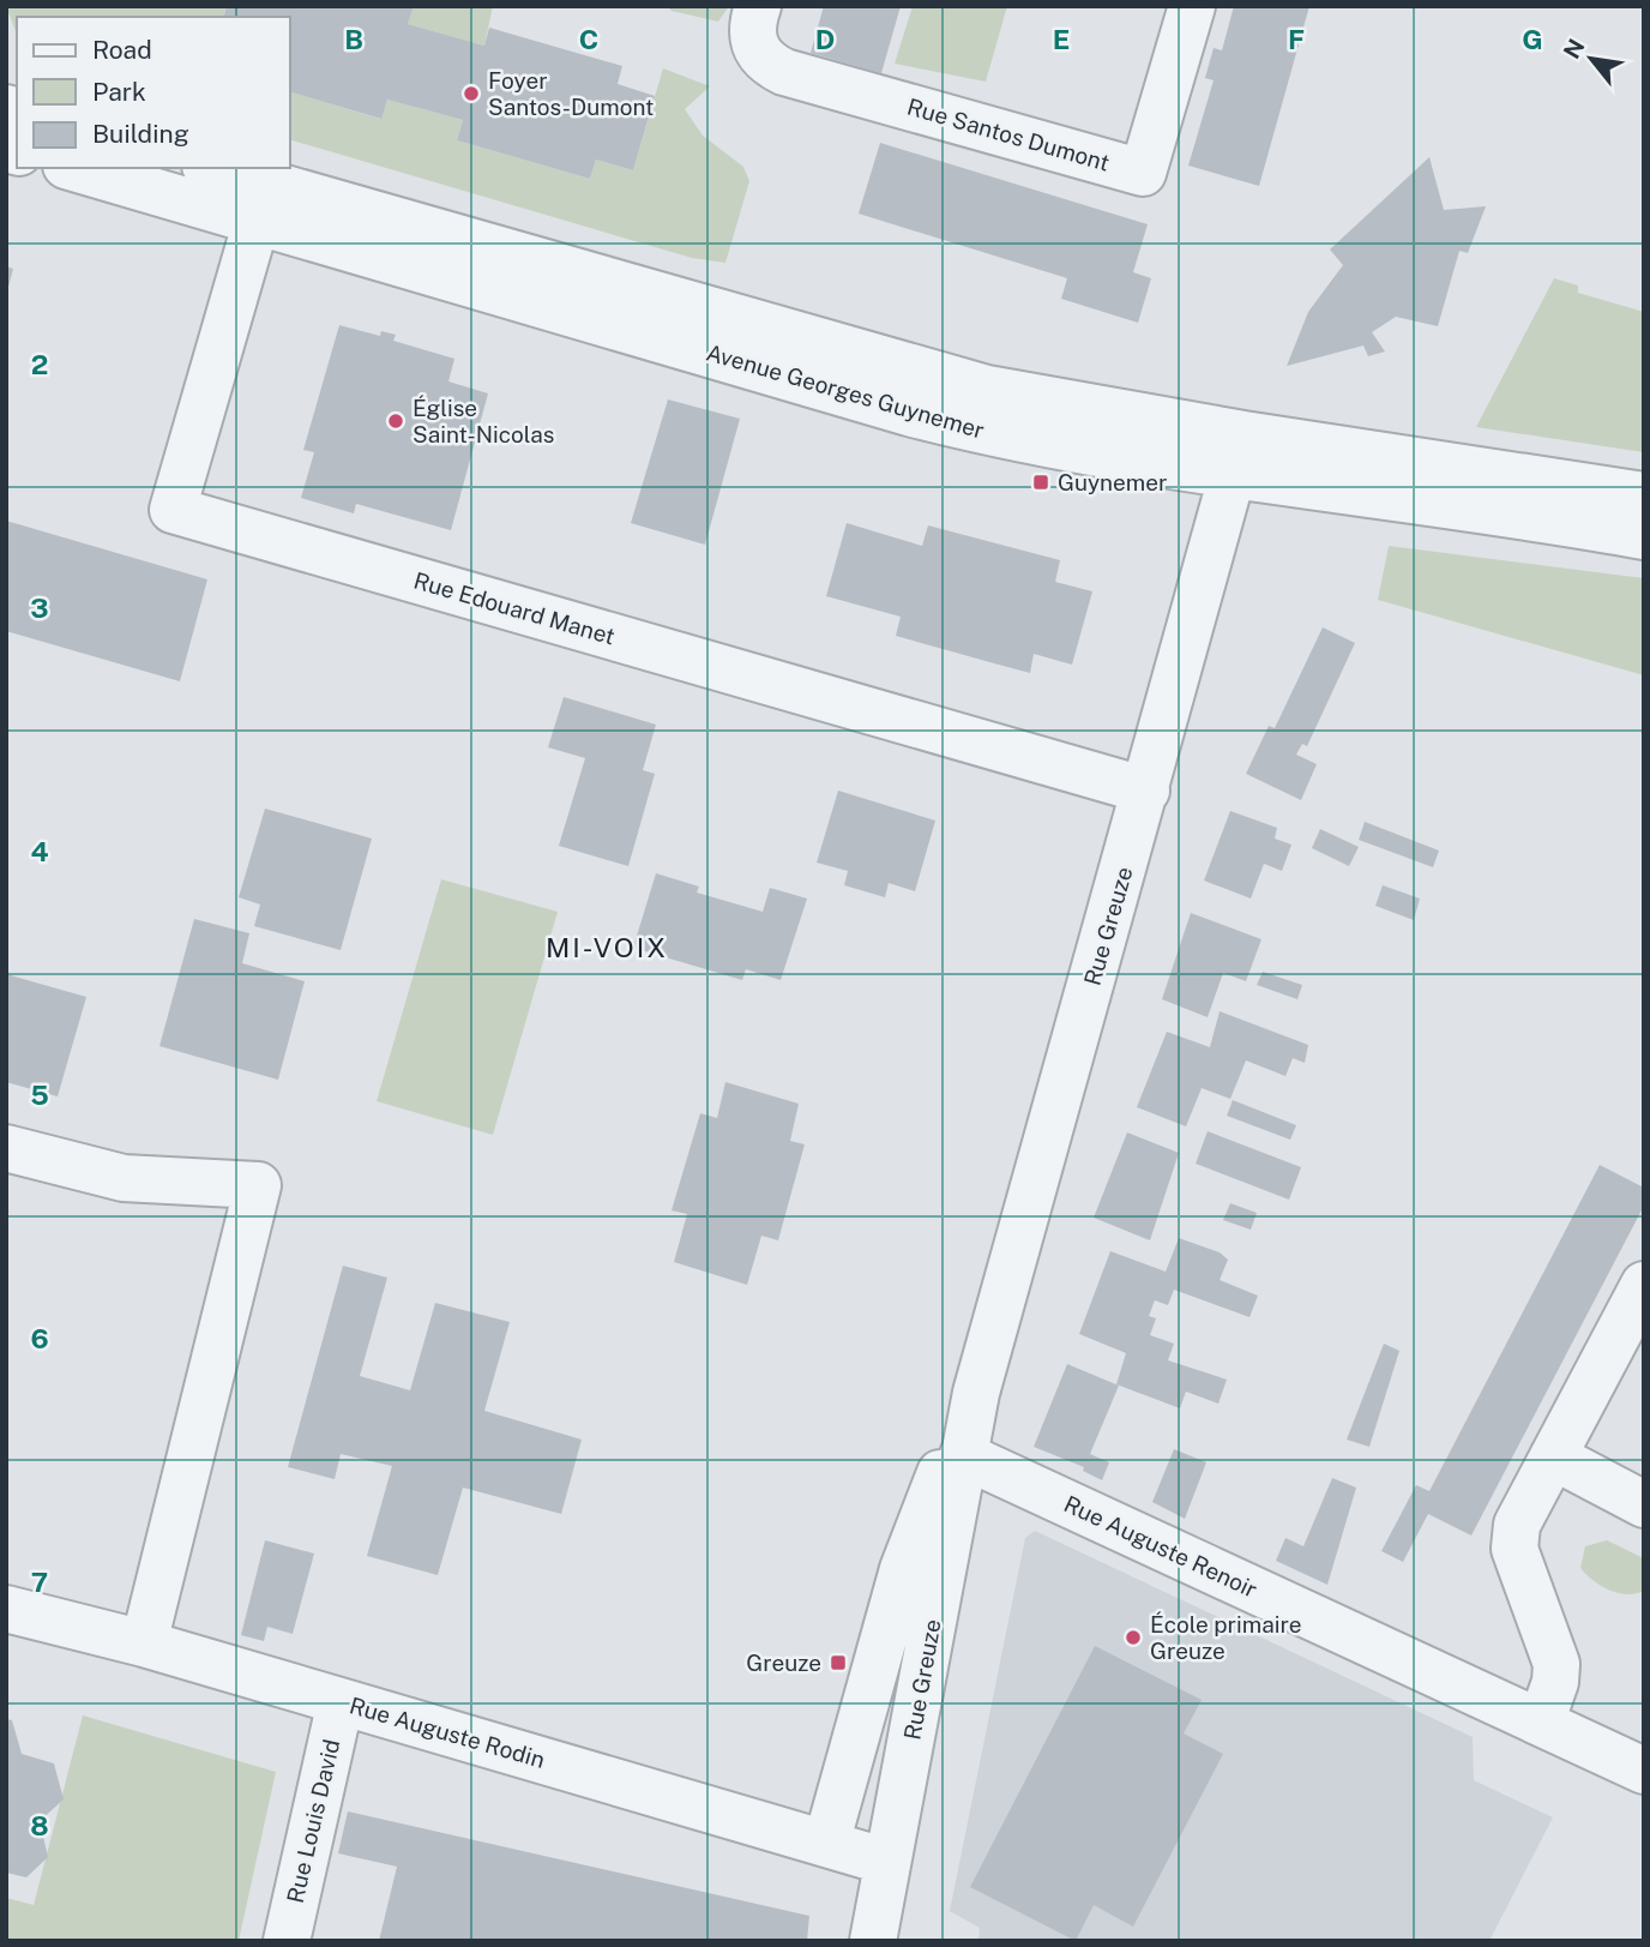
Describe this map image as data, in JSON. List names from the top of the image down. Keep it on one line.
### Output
{"streets":{"street":["Rue Santos Dumont","Avenue Georges Guynemer","Rue Edouard Manet","Rue Greuze","Rue Auguste Renoir","Rue Auguste Rodin","Rue Louis David"]},"crossings":[["Avenue Georges Guynemer","Rue Edouard Manet"],["Avenue Georges Guynemer","Rue Greuze"],["Rue Edouard Manet","Rue Greuze"],["Rue Greuze","Rue Auguste Renoir"],["Rue Greuze","Rue Auguste Rodin"],["Rue Auguste Rodin","Rue Louis David"]],"districts":["MI-VOIX"],"places":{"other":["Foyer Santos-Dumont","Église Saint-Nicolas","École primaire Greuze"],"transit":["Guynemer","Greuze"]},"legend":["Road","Park","Building"],"north":"top left","grid":{"columns":["B","C","D","E","F","G"],"rows":["2","3","4","5","6","7","8"]}}
